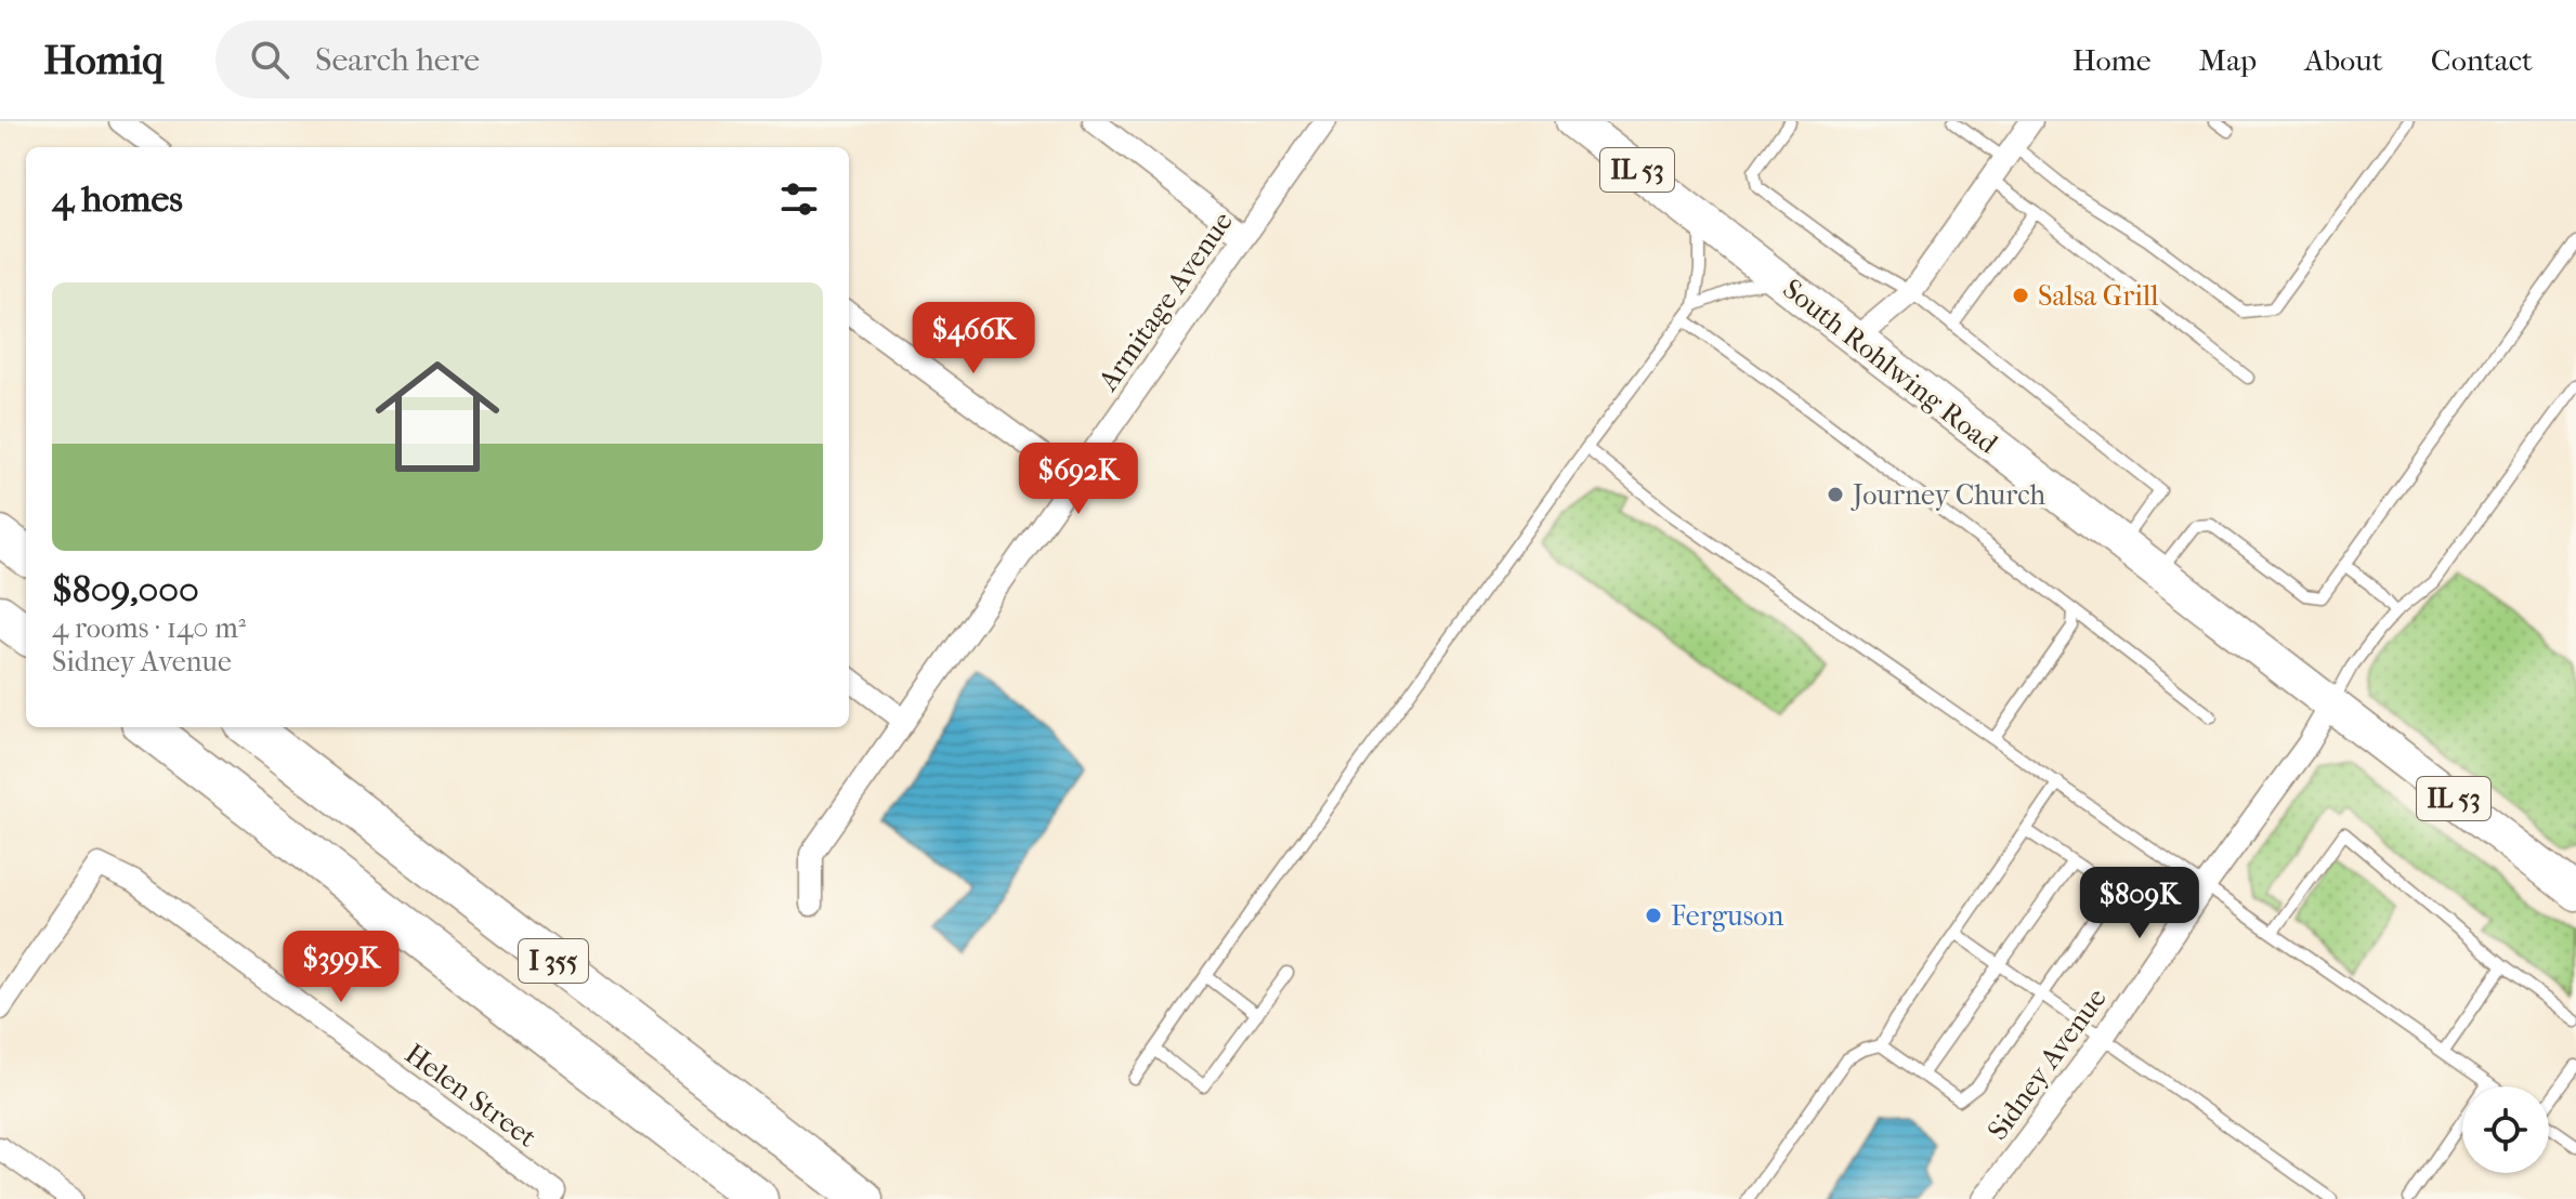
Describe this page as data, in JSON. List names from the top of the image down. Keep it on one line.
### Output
{"streets":{"highway":["I 355"],"main road":["IL 53","South Rohlwing Road"],"street":["Armitage Avenue","Sidney Avenue","Helen Street"]},"crossings":[["IL 53","South Rohlwing Road"],["IL 53","Sidney Avenue"],["South Rohlwing Road","Sidney Avenue"]],"places":["Salsa Grill","Journey Church","Ferguson"],"page":{"header":"Homiq","search":"Search here","nav":["Home","Map","About","Contact"],"heading":"4 homes","list":[{"name":"$809,000","note":"4 rooms · 140 m² · Sidney Avenue"}],"price":["$466K","$692K","$809K","$399K"]}}
